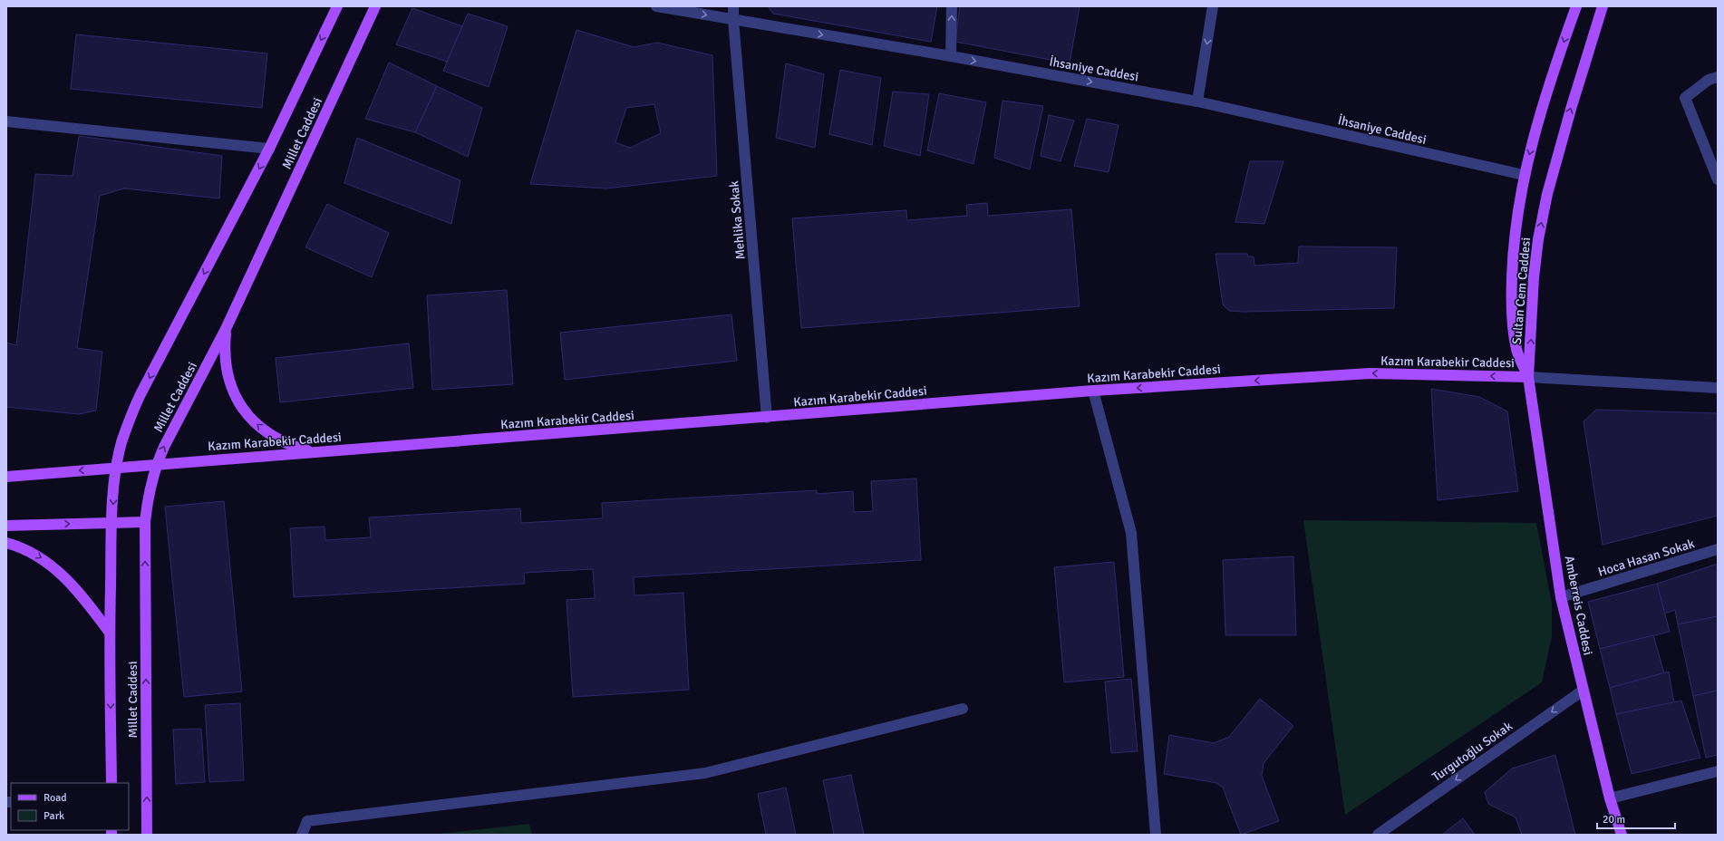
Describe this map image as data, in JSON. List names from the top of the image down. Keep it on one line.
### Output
{"streets":{"main road":["Millet Caddesi","Sultan Cem Caddesi","Kazım Karabekir Caddesi","Amberreis Caddesi"],"street":["İhsaniye Caddesi","Mehlika Sokak","Hoca Hasan Sokak","Turgutoğlu Sokak"]},"crossings":[["İhsaniye Caddesi","Mehlika Sokak"],["İhsaniye Caddesi","Sultan Cem Caddesi"],["Millet Caddesi","Kazım Karabekir Caddesi"],["Mehlika Sokak","Kazım Karabekir Caddesi"],["Sultan Cem Caddesi","Kazım Karabekir Caddesi"],["Sultan Cem Caddesi","Amberreis Caddesi"],["Kazım Karabekir Caddesi","Amberreis Caddesi"],["Hoca Hasan Sokak","Amberreis Caddesi"],["Amberreis Caddesi","Turgutoğlu Sokak"]],"one_way":["İhsaniye Caddesi","Turgutoğlu Sokak"],"legend":["Road","Park"],"scale_bar":"20 m"}
